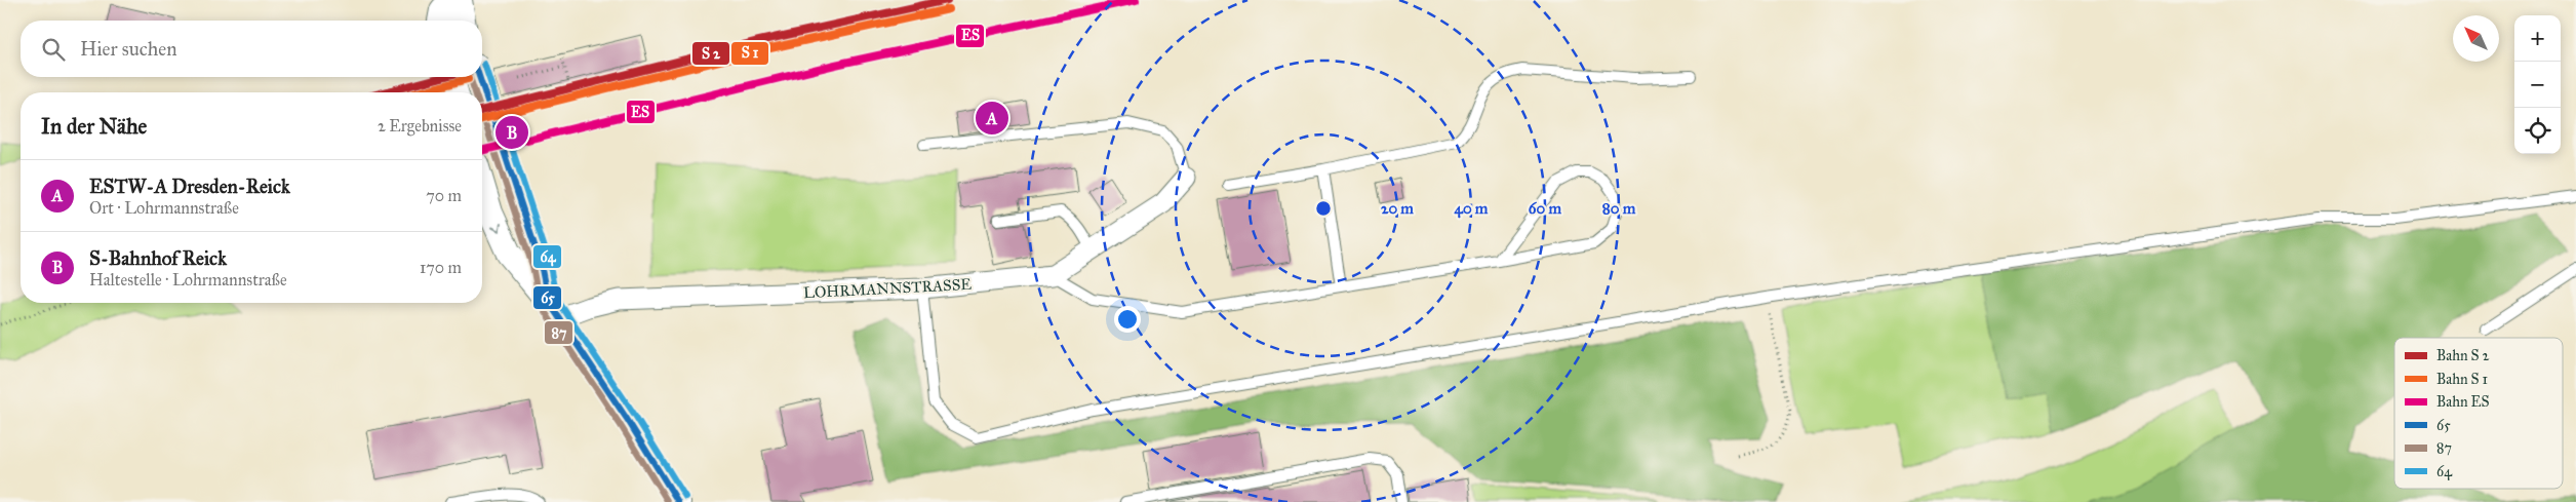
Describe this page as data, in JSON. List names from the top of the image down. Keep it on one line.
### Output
{"streets":{"street":["LOHRMANNSTRASSE"]},"lines":["rail line ES","transit line 64","transit line 65","transit line 87"],"legend":["Bahn S 2","Bahn S 1","Bahn ES","65","87","64"],"north":"top left","page":{"map_buttons":["+","−"],"search":"Hier suchen","heading":["In der Nähe","2 Ergebnisse"],"pins":["A","B"],"list":[{"mark":"A","name":"ESTW-A Dresden-Reick","note":"Ort · Lohrmannstraße","value":"70 m"},{"mark":"B","name":"S-Bahnhof Reick","note":"Haltestelle · Lohrmannstraße","value":"170 m"}]},"rings":["20 m","40 m","60 m","80 m"]}
